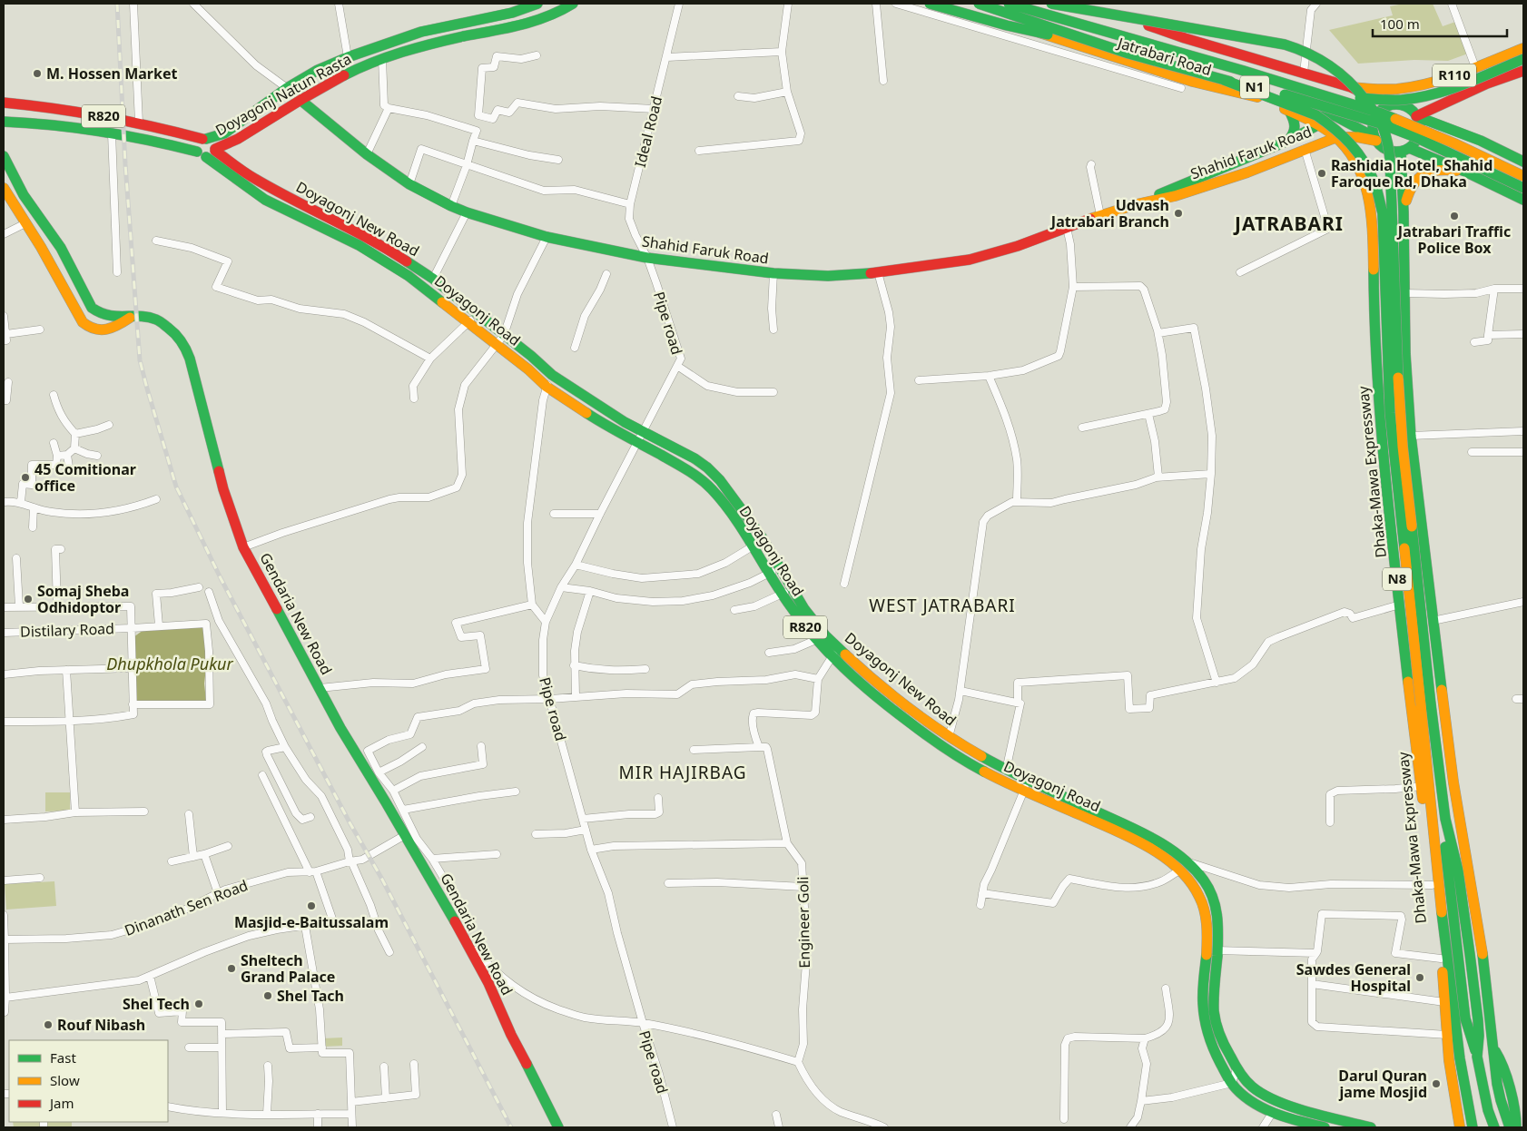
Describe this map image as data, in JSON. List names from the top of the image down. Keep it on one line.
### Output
{"streets":{"main road":["Jatrabari Road","R110","N1","Doyagonj Natun Rasta","R820","Shahid Faruk Road","Doyagonj New Road","Doyagonj Road","Dhaka-Mawa Expressway","N8","Gendaria New Road"],"street":["Ideal Road","Pipe road","Distilary Road","Dinanath Sen Road","Engineer Goli"]},"crossings":[["Jatrabari Road","R110"],["Jatrabari Road","Shahid Faruk Road"],["Jatrabari Road","Dhaka-Mawa Expressway"],["Jatrabari Road","N8"],["R110","Shahid Faruk Road"],["R110","N8"],["Doyagonj Natun Rasta","R820"],["Doyagonj Natun Rasta","Shahid Faruk Road"],["Doyagonj Natun Rasta","Doyagonj New Road"],["Doyagonj Natun Rasta","Doyagonj Road"],["R820","Doyagonj New Road"],["R820","Doyagonj Road"],["Ideal Road","Shahid Faruk Road"],["Ideal Road","Pipe road"],["Shahid Faruk Road","Pipe road"],["Shahid Faruk Road","Dhaka-Mawa Expressway"],["Shahid Faruk Road","N8"],["Doyagonj New Road","Doyagonj Road"],["Doyagonj New Road","Pipe road"],["Doyagonj New Road","Engineer Goli"],["Doyagonj Road","Pipe road"],["Doyagonj Road","Engineer Goli"],["Gendaria New Road","Dinanath Sen Road"]],"districts":["JATRABARI","WEST JATRABARI","MIR HAJIRBAG"],"water":["Dhupkhola Pukur"],"places":["M. Hossen Market","Rashidia Hotel, Shahid Faroque Rd, Dhaka","Udvash Jatrabari Branch","Jatrabari Traffic Police Box","45 Comitionar office","Somaj Sheba Odhidoptor","Masjid-e-Baitussalam","Sheltech Grand Palace","Sawdes General Hospital","Shel Tach","Shel Tech","Rouf Nibash","Darul Quran jame Mosjid"],"legend":["Fast","Slow","Jam"],"scale_bar":"100 m"}
